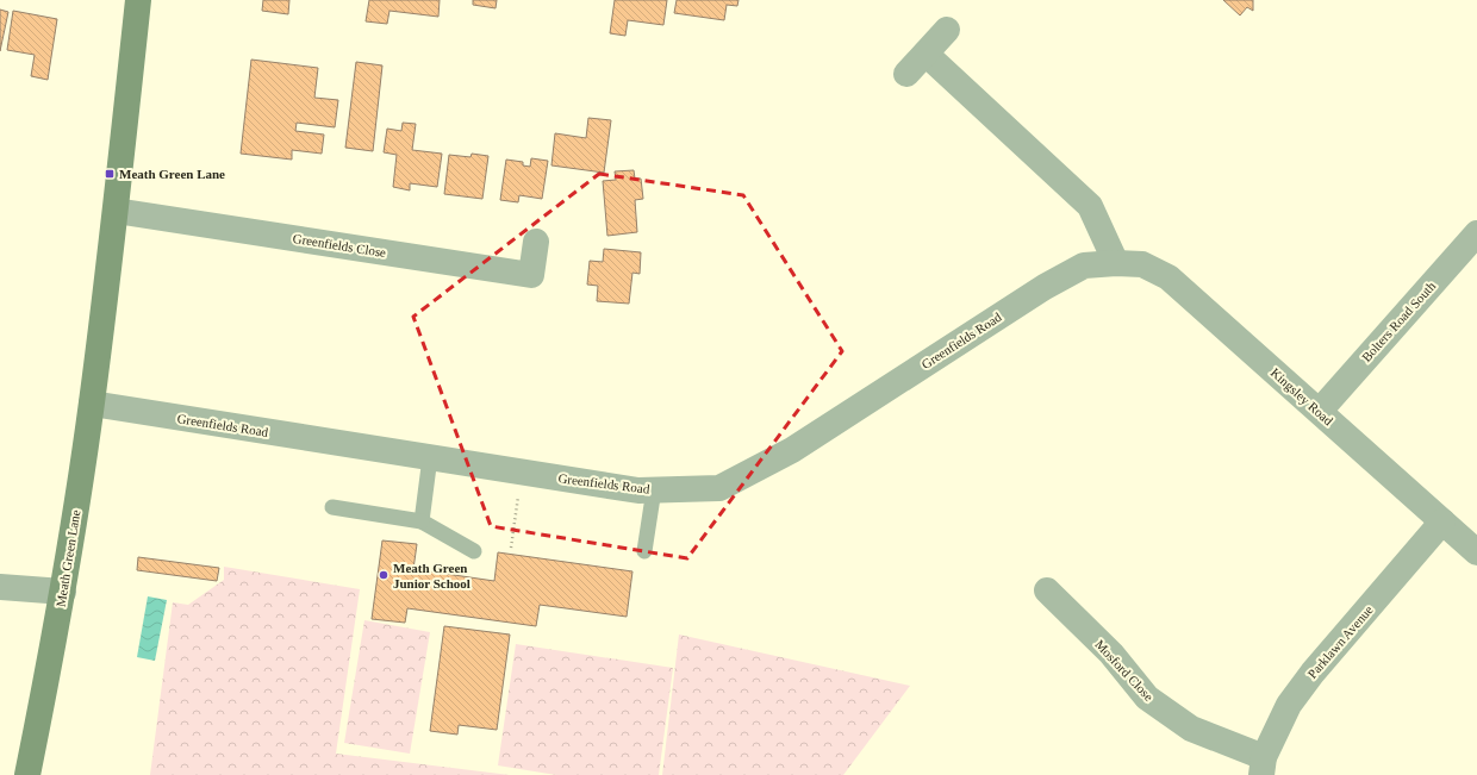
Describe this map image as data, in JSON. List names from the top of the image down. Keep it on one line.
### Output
{"streets":{"street":["Greenfields Close","Bolters Road South","Greenfields Road","Kingsley Road","Meath Green Lane","Parklawn Avenue","Mosford Close"]},"crossings":[["Greenfields Close","Meath Green Lane"],["Bolters Road South","Kingsley Road"],["Greenfields Road","Kingsley Road"],["Greenfields Road","Meath Green Lane"],["Kingsley Road","Parklawn Avenue"],["Parklawn Avenue","Mosford Close"]],"places":{"transit":["Meath Green Lane"],"other":["Meath Green Junior School"]}}
